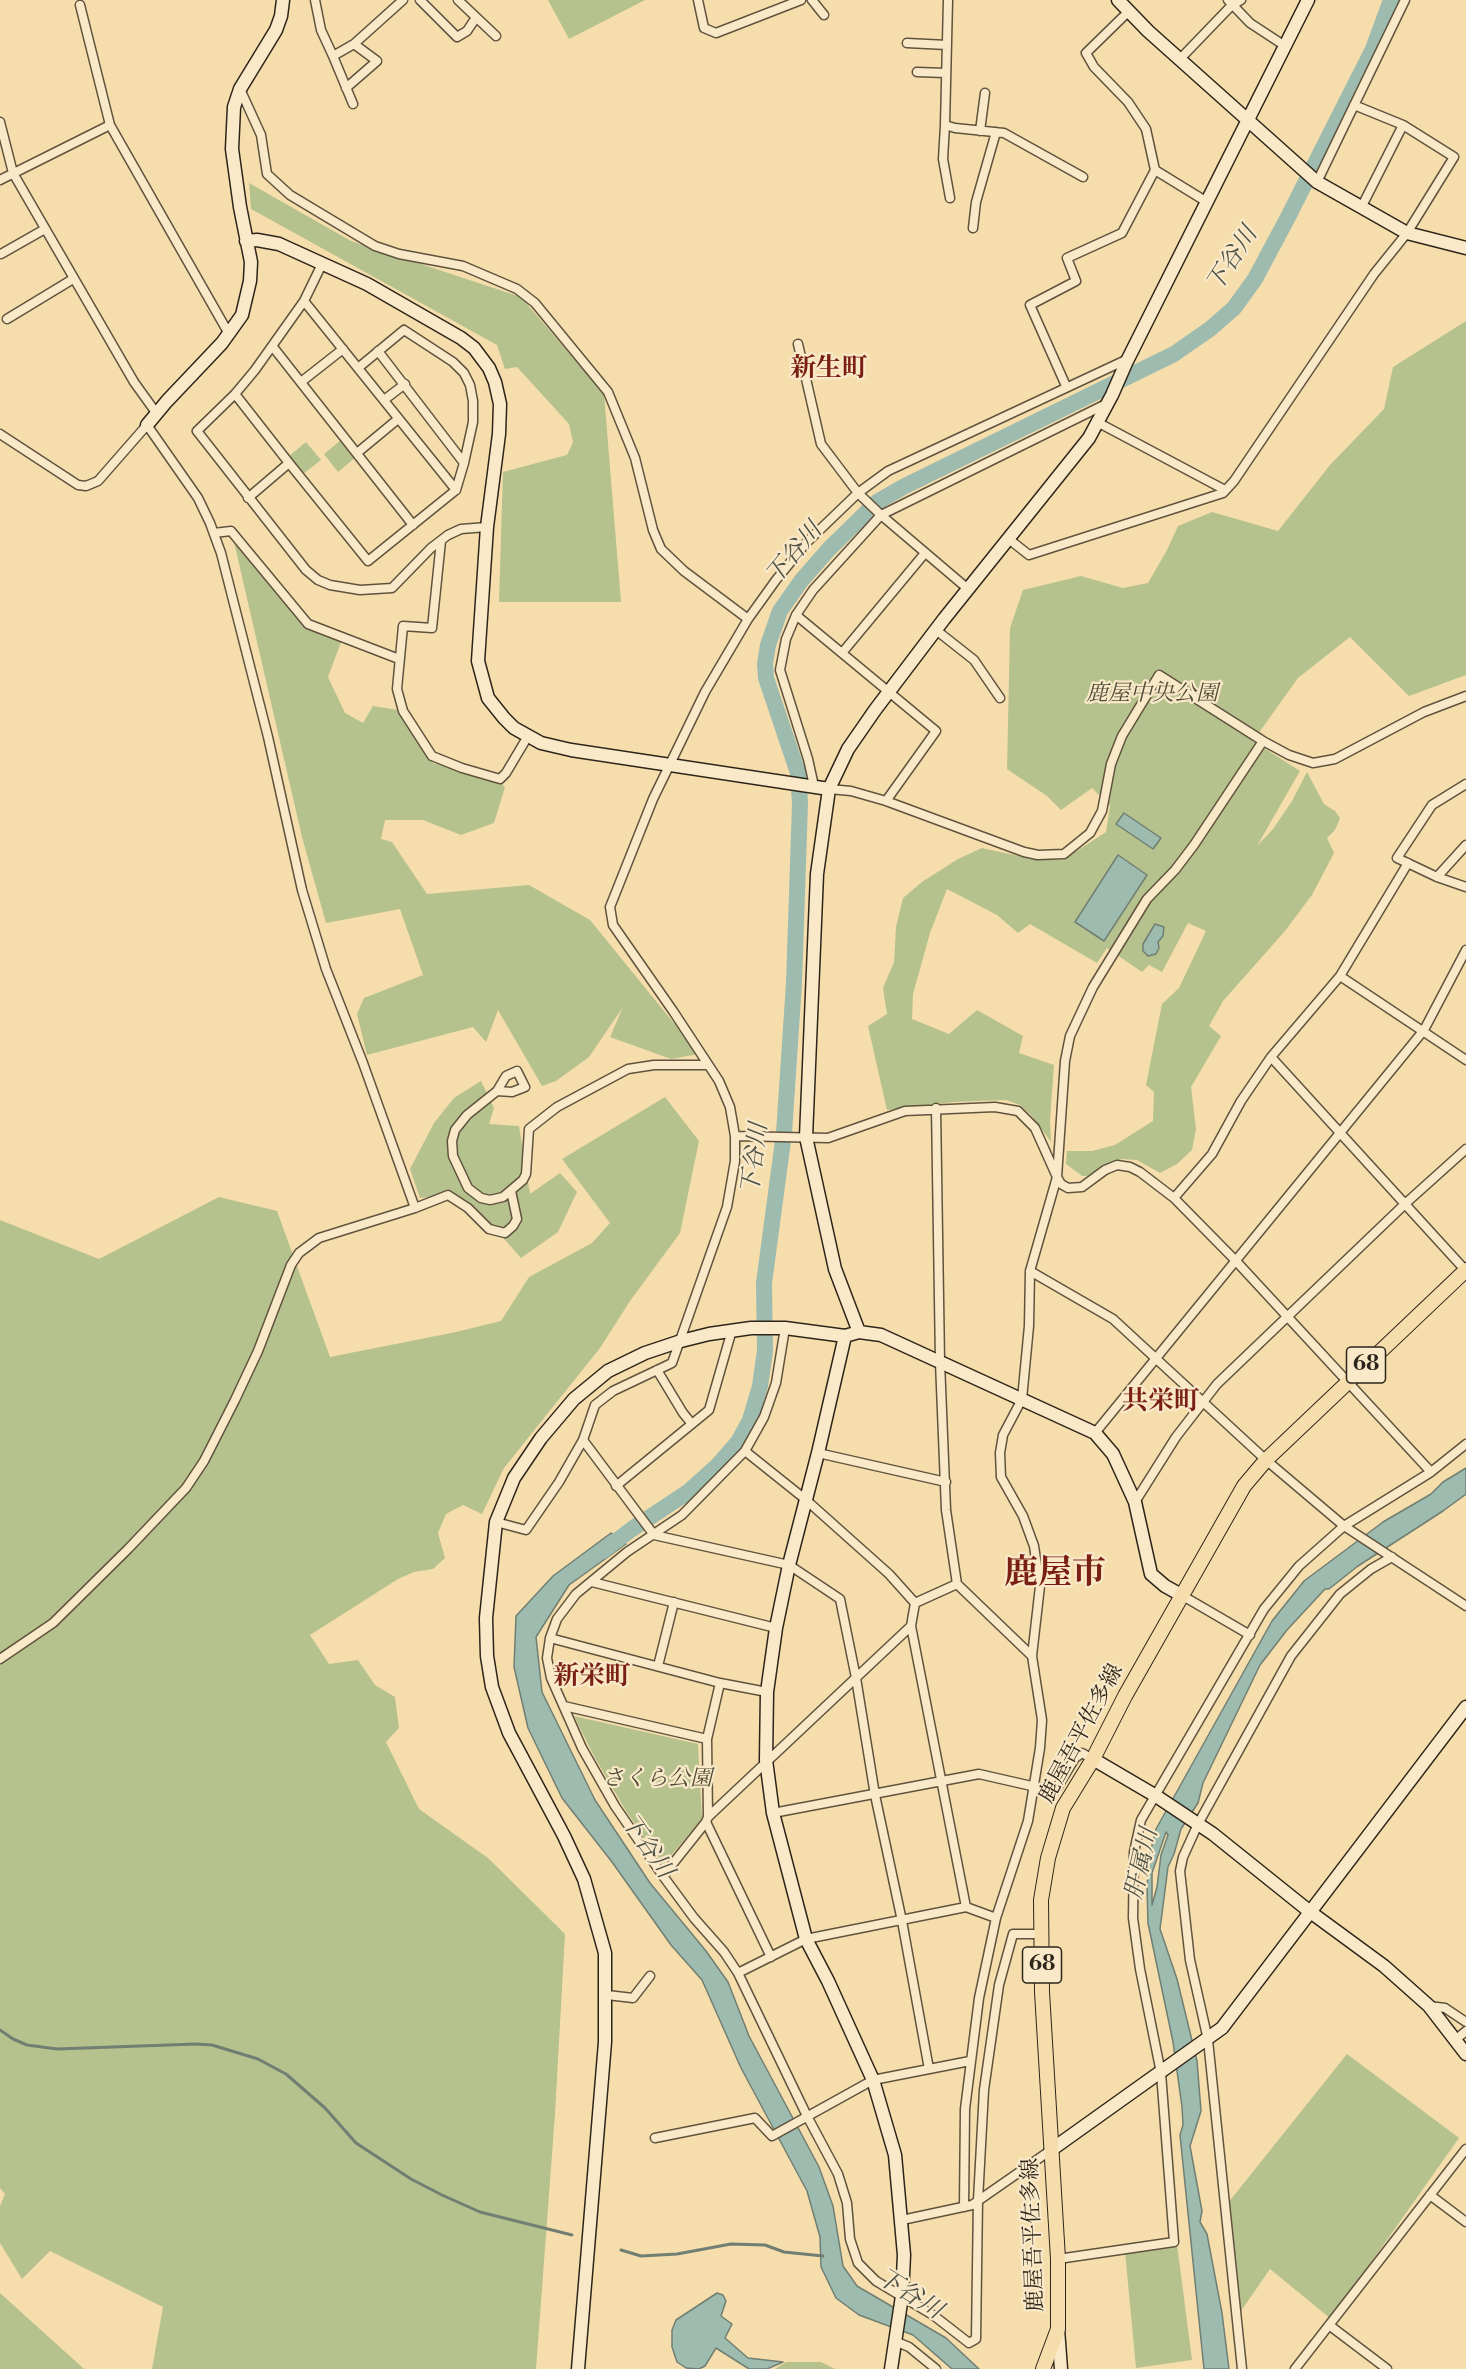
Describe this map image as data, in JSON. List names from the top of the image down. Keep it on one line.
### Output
{"streets":{"main road":["68","鹿屋吾平佐多線"]},"districts":["新生町","共栄町","鹿屋市","新栄町"],"water":["下谷川","肝属川"],"parks":["鹿屋中央公園","さくら公園"]}
